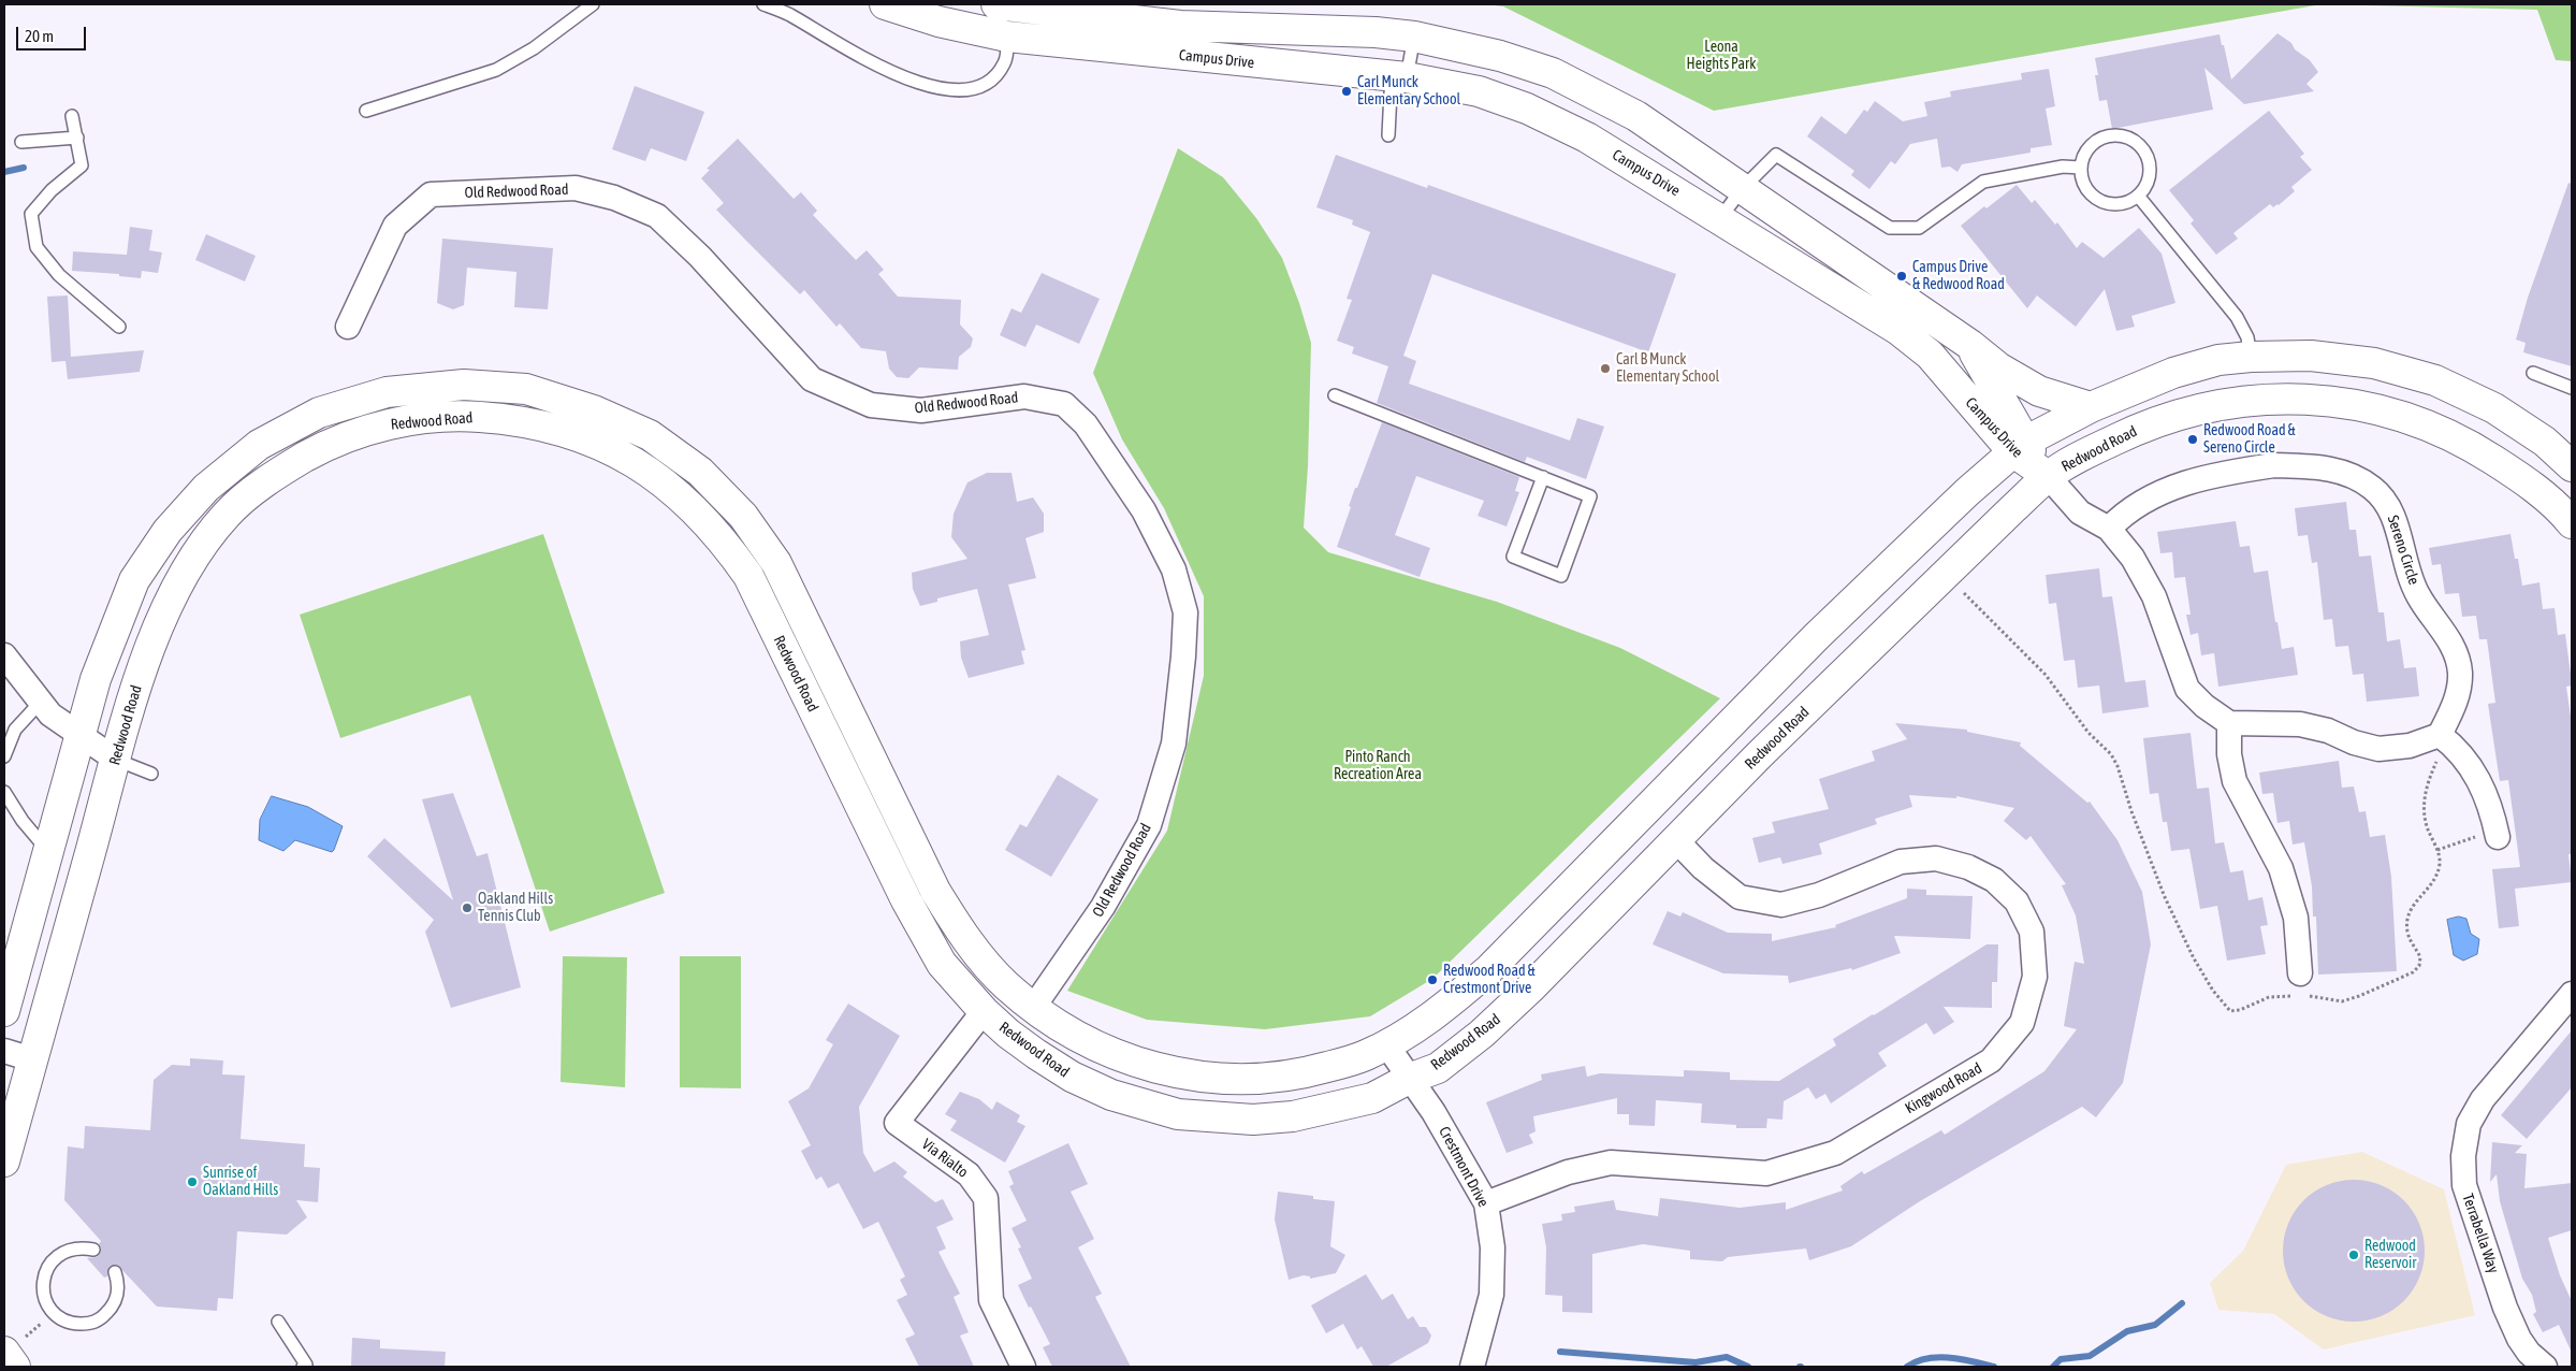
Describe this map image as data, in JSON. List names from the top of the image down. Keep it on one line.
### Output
{"streets":{"main road":["Campus Drive","Redwood Road"],"street":["Old Redwood Road","Sereno Circle","Kingwood Road","Via Rialto","Crestmont Drive","Terrabella Way"]},"crossings":[["Campus Drive","Redwood Road"],["Redwood Road","Kingwood Road"],["Redwood Road","Via Rialto"],["Redwood Road","Crestmont Drive"],["Kingwood Road","Crestmont Drive"]],"parks":["Leona Heights Park","Pinto Ranch Recreation Area"],"places":["Carl Munck Elementary School","Campus Drive & Redwood Road","Carl B Munck Elementary School","Redwood Road & Sereno Circle","Oakland Hills Tennis Club","Redwood Road & Crestmont Drive","Sunrise of Oakland Hills","Redwood Reservoir"],"scale_bar":"20 m"}
